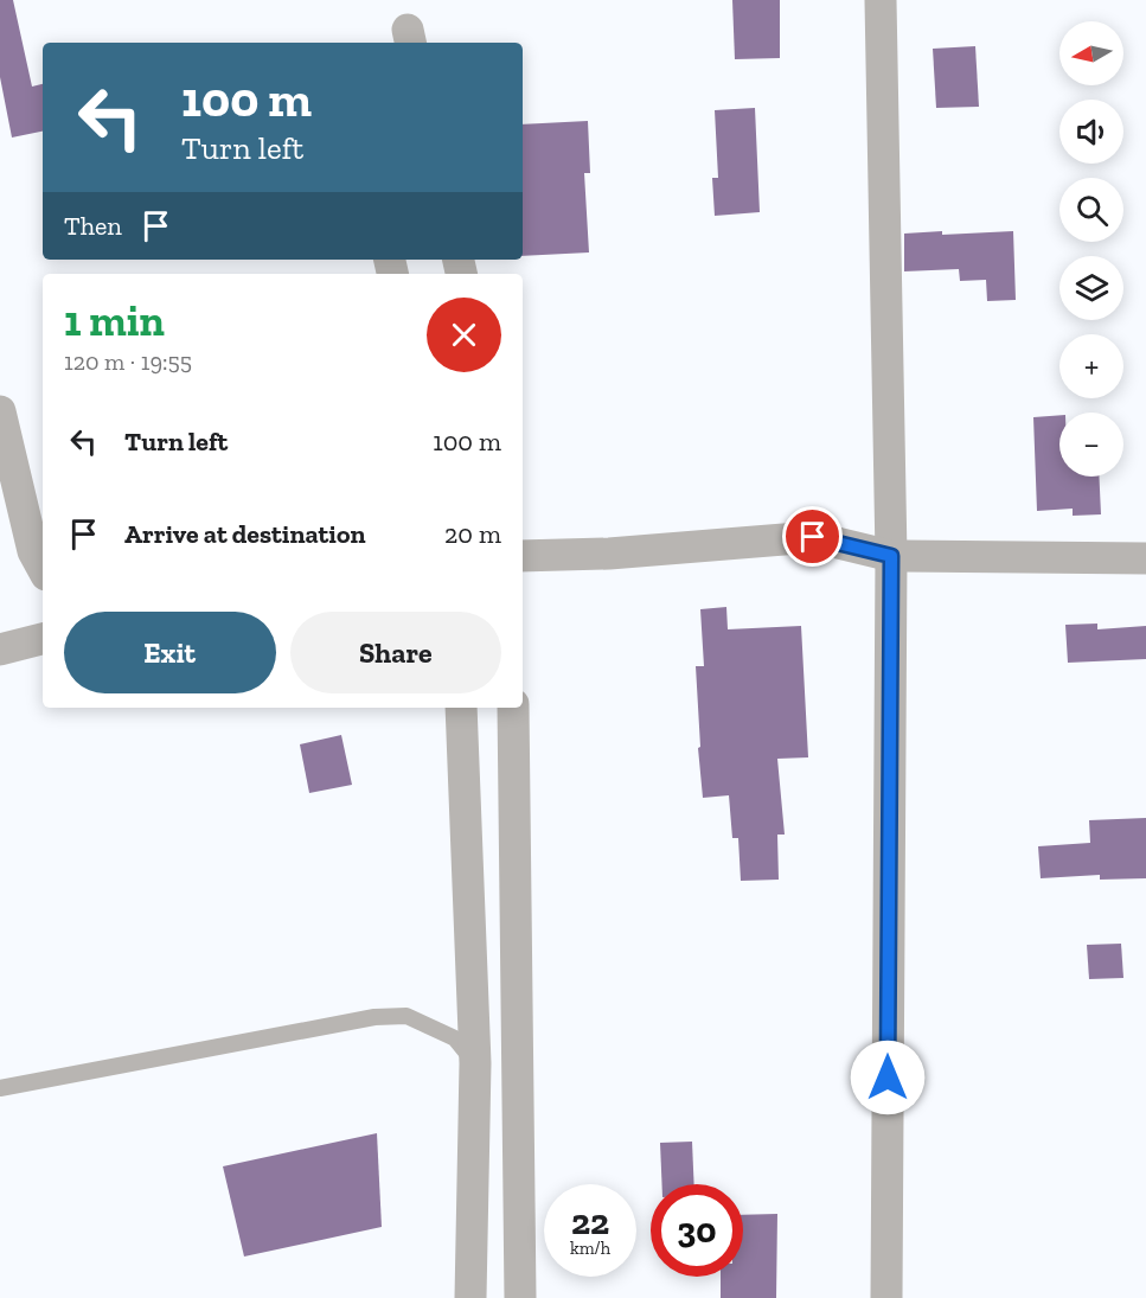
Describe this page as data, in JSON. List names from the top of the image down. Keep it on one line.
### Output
{"north":"left","page":{"map_buttons":["+","−"],"turn":["100 m","Turn left"],"then":"Then","heading":["1 min","120 m · 19:55"],"list":[{"name":"Turn left","value":"100 m"},{"name":"Arrive at destination","value":"20 m"}],"buttons":["Exit","Share"],"speed":"22 km/h","limit":"30"}}
